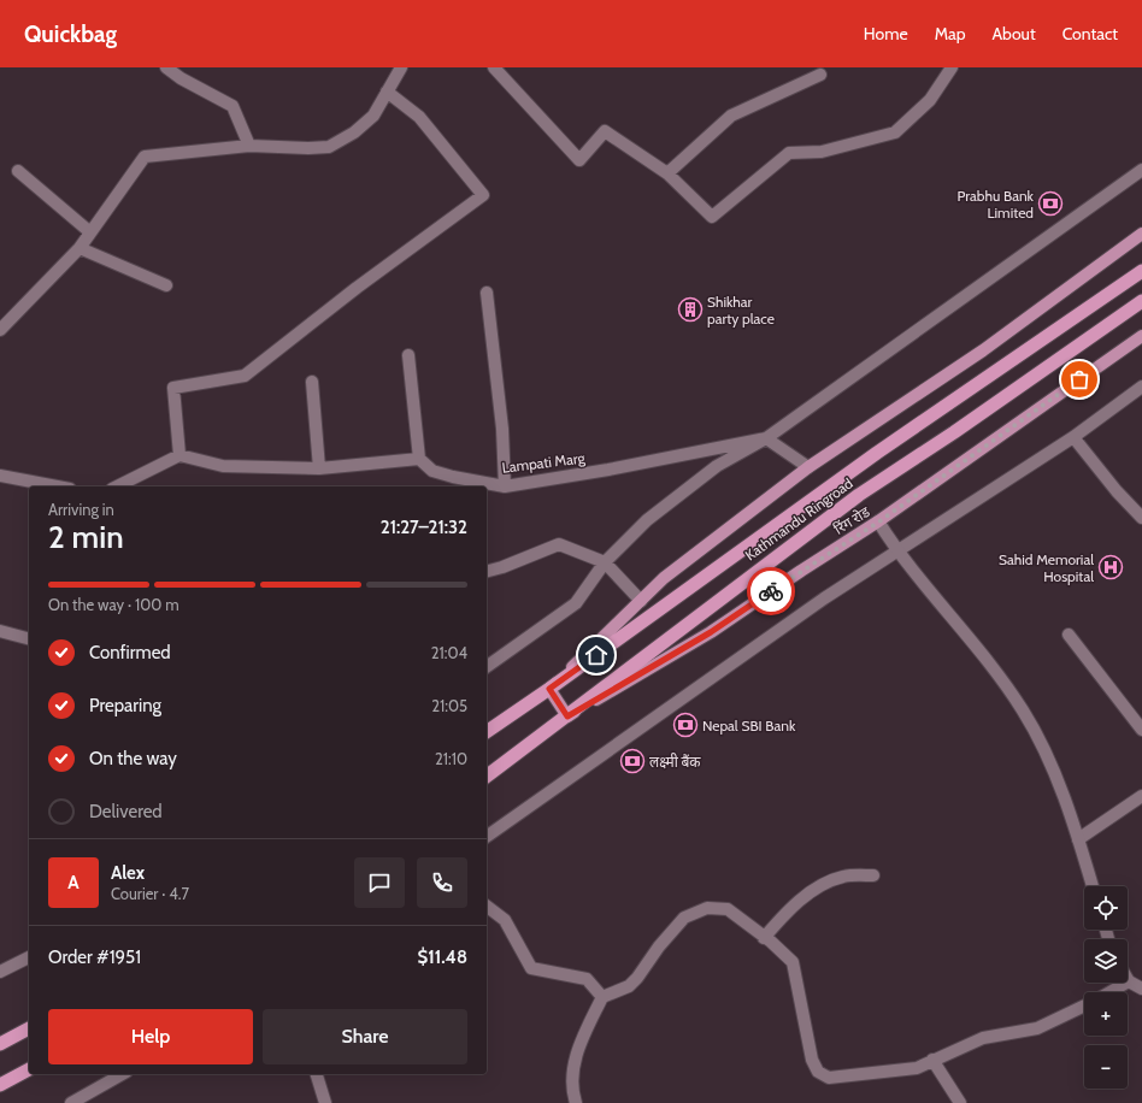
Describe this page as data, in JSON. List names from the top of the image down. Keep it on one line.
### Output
{"streets":{"highway":["Kathmandu Ringroad"],"main road":["रिंग रोड"],"street":["Lampati Marg"]},"crossings":[["Kathmandu Ringroad","रिंग रोड"]],"places":{"bank":["Prabhu Bank Limited","Nepal SBI Bank","लक्ष्मी बैंक"],"building":["Shikhar party place"],"hospital":["Sahid Memorial Hospital"]},"page":{"header":"Quickbag","nav":["Home","Map","About","Contact"],"heading":["2 min","Arriving in","21:27–21:32"],"panel":["Alex","Courier · 4.7","Order #1951","$11.48"],"bar":"On the way · 100 m","list":[["Confirmed","21:04"],["Preparing","21:05"],["On the way","21:10"],"Delivered"],"round":"A","map_buttons":["+","−"],"buttons":["Help","Share"]}}
